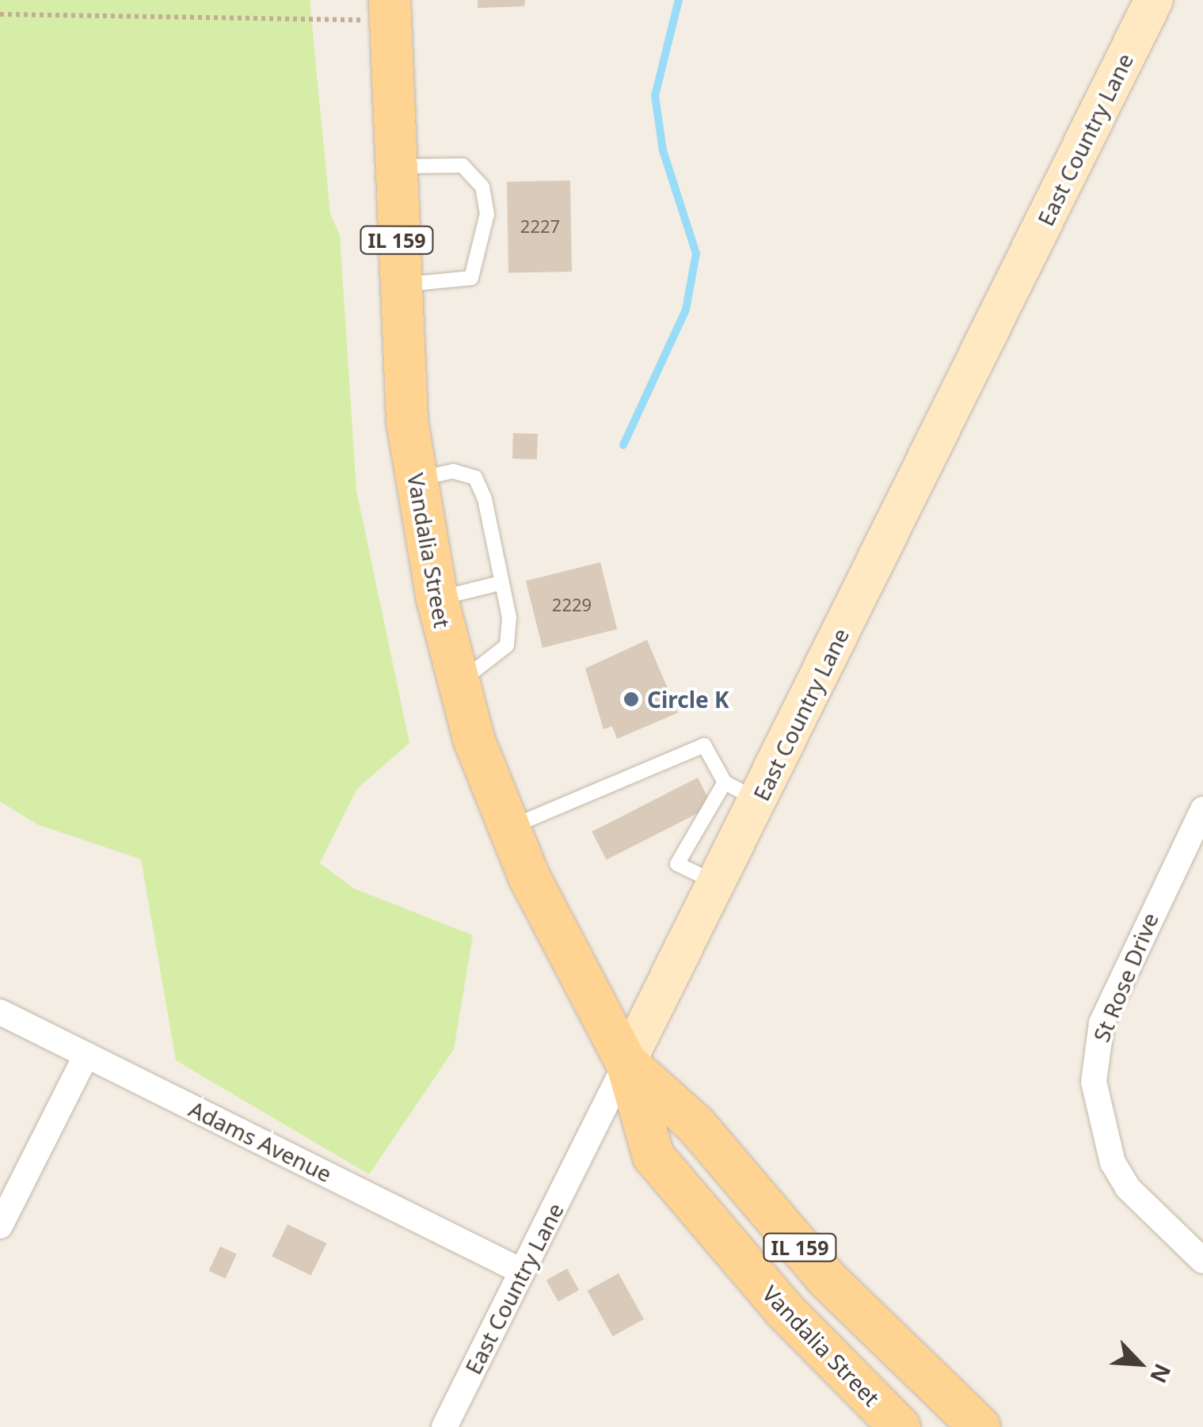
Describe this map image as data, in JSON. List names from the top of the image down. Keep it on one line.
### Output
{"streets":{"main road":["IL 159","Vandalia Street"],"street":["East Country Lane","St Rose Drive","Adams Avenue"]},"crossings":[["East Country Lane","Vandalia Street"],["East Country Lane","Adams Avenue"]],"places":["Circle K"],"house_numbers":["2227","2229"],"north":"bottom right"}
